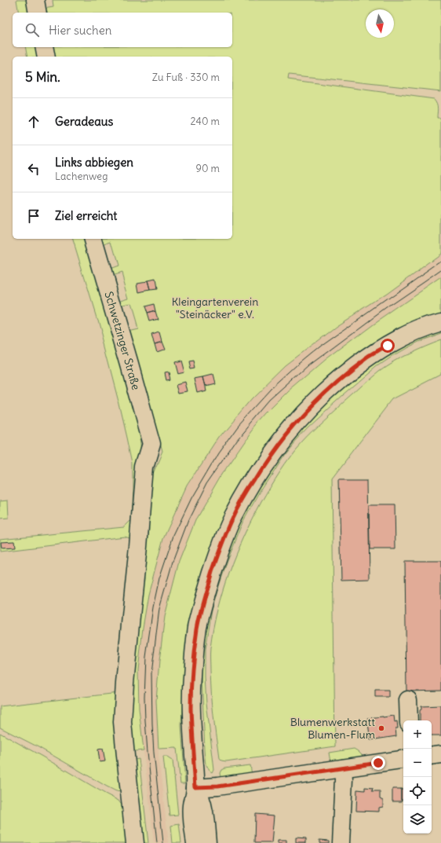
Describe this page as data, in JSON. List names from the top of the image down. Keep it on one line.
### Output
{"streets":{"street":["Schwetzinger Straße"]},"parks":["Kleingartenverein \"Steinäcker\" e.V."],"places":["Blumenwerkstatt Blumen-Flum"],"north":"bottom","page":{"search":"Hier suchen","heading":["5 Min.","Zu Fuß · 330 m"],"list":[["Geradeaus","240 m"],["Links abbiegen","Lachenweg","90 m"],"Ziel erreicht"],"map_buttons":["+","−"]}}
